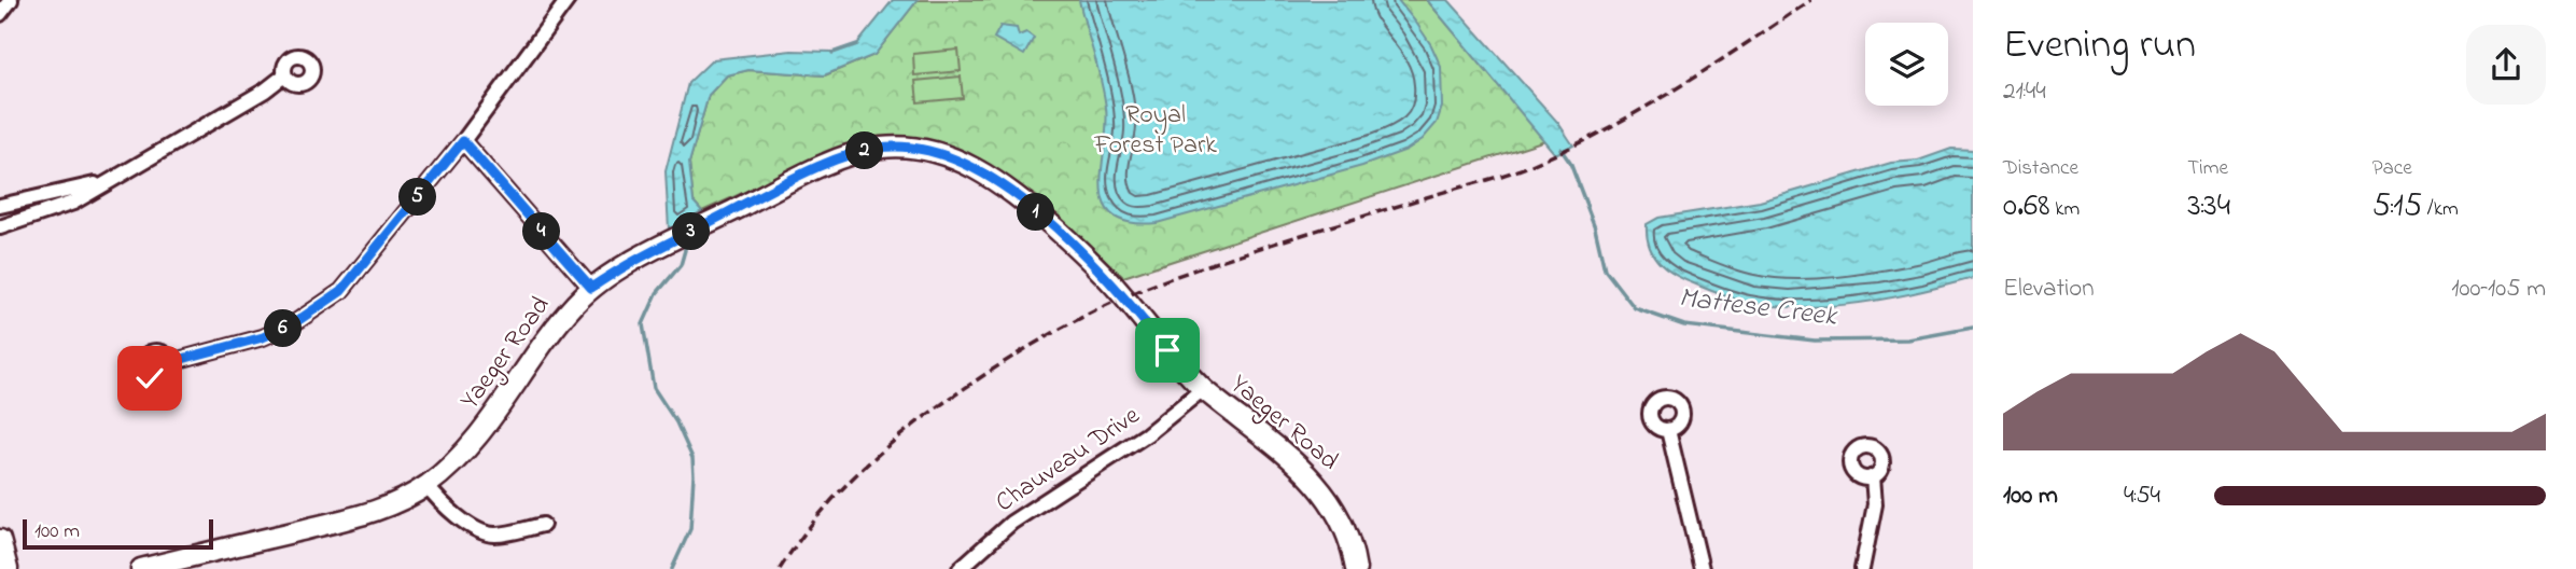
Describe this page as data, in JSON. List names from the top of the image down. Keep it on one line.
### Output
{"streets":{"street":["Yaeger Road","Chauveau Drive"]},"crossings":[["Yaeger Road","Chauveau Drive"]],"water":["Mattese Creek"],"parks":["Royal Forest Park"],"scale_bar":"100 m","page":{"heading":["Evening run","21:44"],"stats":[["Distance","0.68 km"],["Time","3:34"],["Pace","5:15 /km"]],"pins":["2","5","1","3","4","6"],"chart":["Elevation","100–105 m"],"list":[{"name":"100 m","note":"4:54"}],"scale":"100 m"}}
